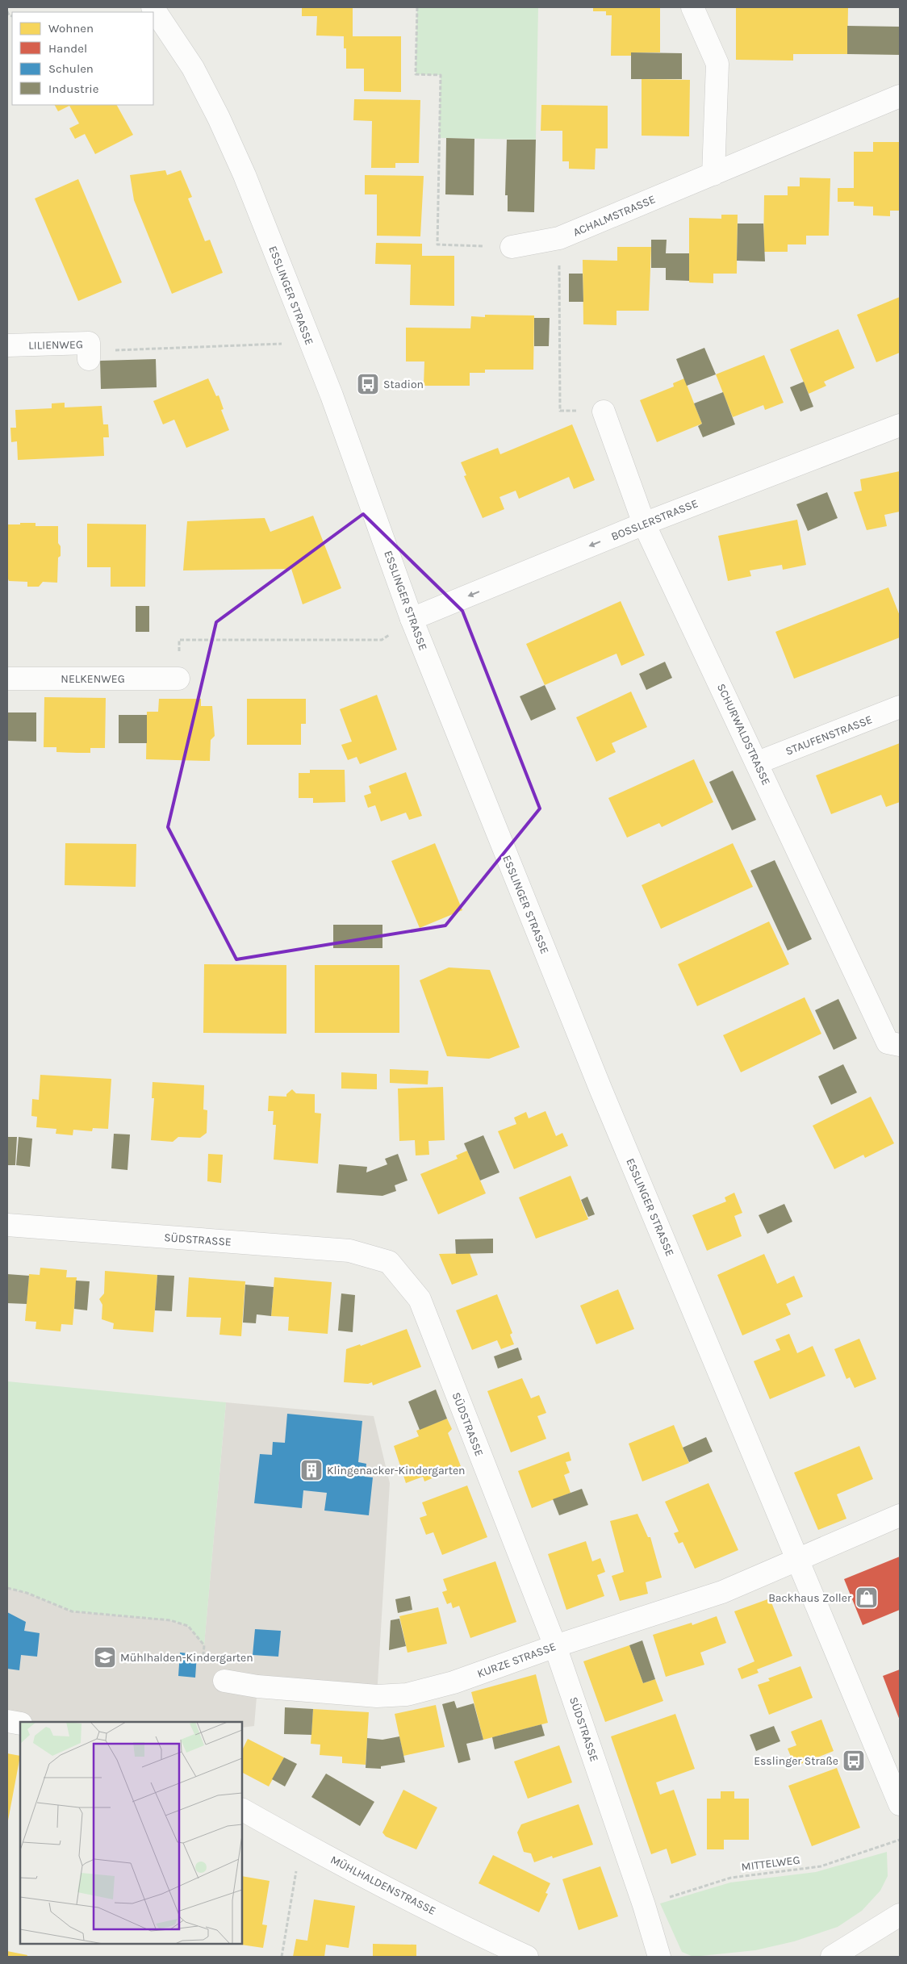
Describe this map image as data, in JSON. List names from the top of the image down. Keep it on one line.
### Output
{"streets":{"street":["ACHALMSTRASSE","ESSLINGER STRASSE","LILIENWEG","BOSSLERSTRASSE","NELKENWEG","SCHURWALDSTRASSE","STAUFENSTRASSE","SÜDSTRASSE","KURZE STRASSE","MÜHLHALDENSTRASSE"],"path":["MITTELWEG"]},"crossings":[["ESSLINGER STRASSE","BOSSLERSTRASSE"],["ESSLINGER STRASSE","KURZE STRASSE"],["BOSSLERSTRASSE","SCHURWALDSTRASSE"],["SCHURWALDSTRASSE","STAUFENSTRASSE"],["SÜDSTRASSE","KURZE STRASSE"],["SÜDSTRASSE","MITTELWEG"]],"one_way":["BOSSLERSTRASSE"],"places":{"bus stop":["Stadion","Esslinger Straße"],"building":["Klingenacker-Kindergarten"],"shop":["Backhaus Zoller"],"school or university":["Mühlhalden-Kindergarten"]},"legend":["Wohnen","Handel","Schulen","Industrie"]}
